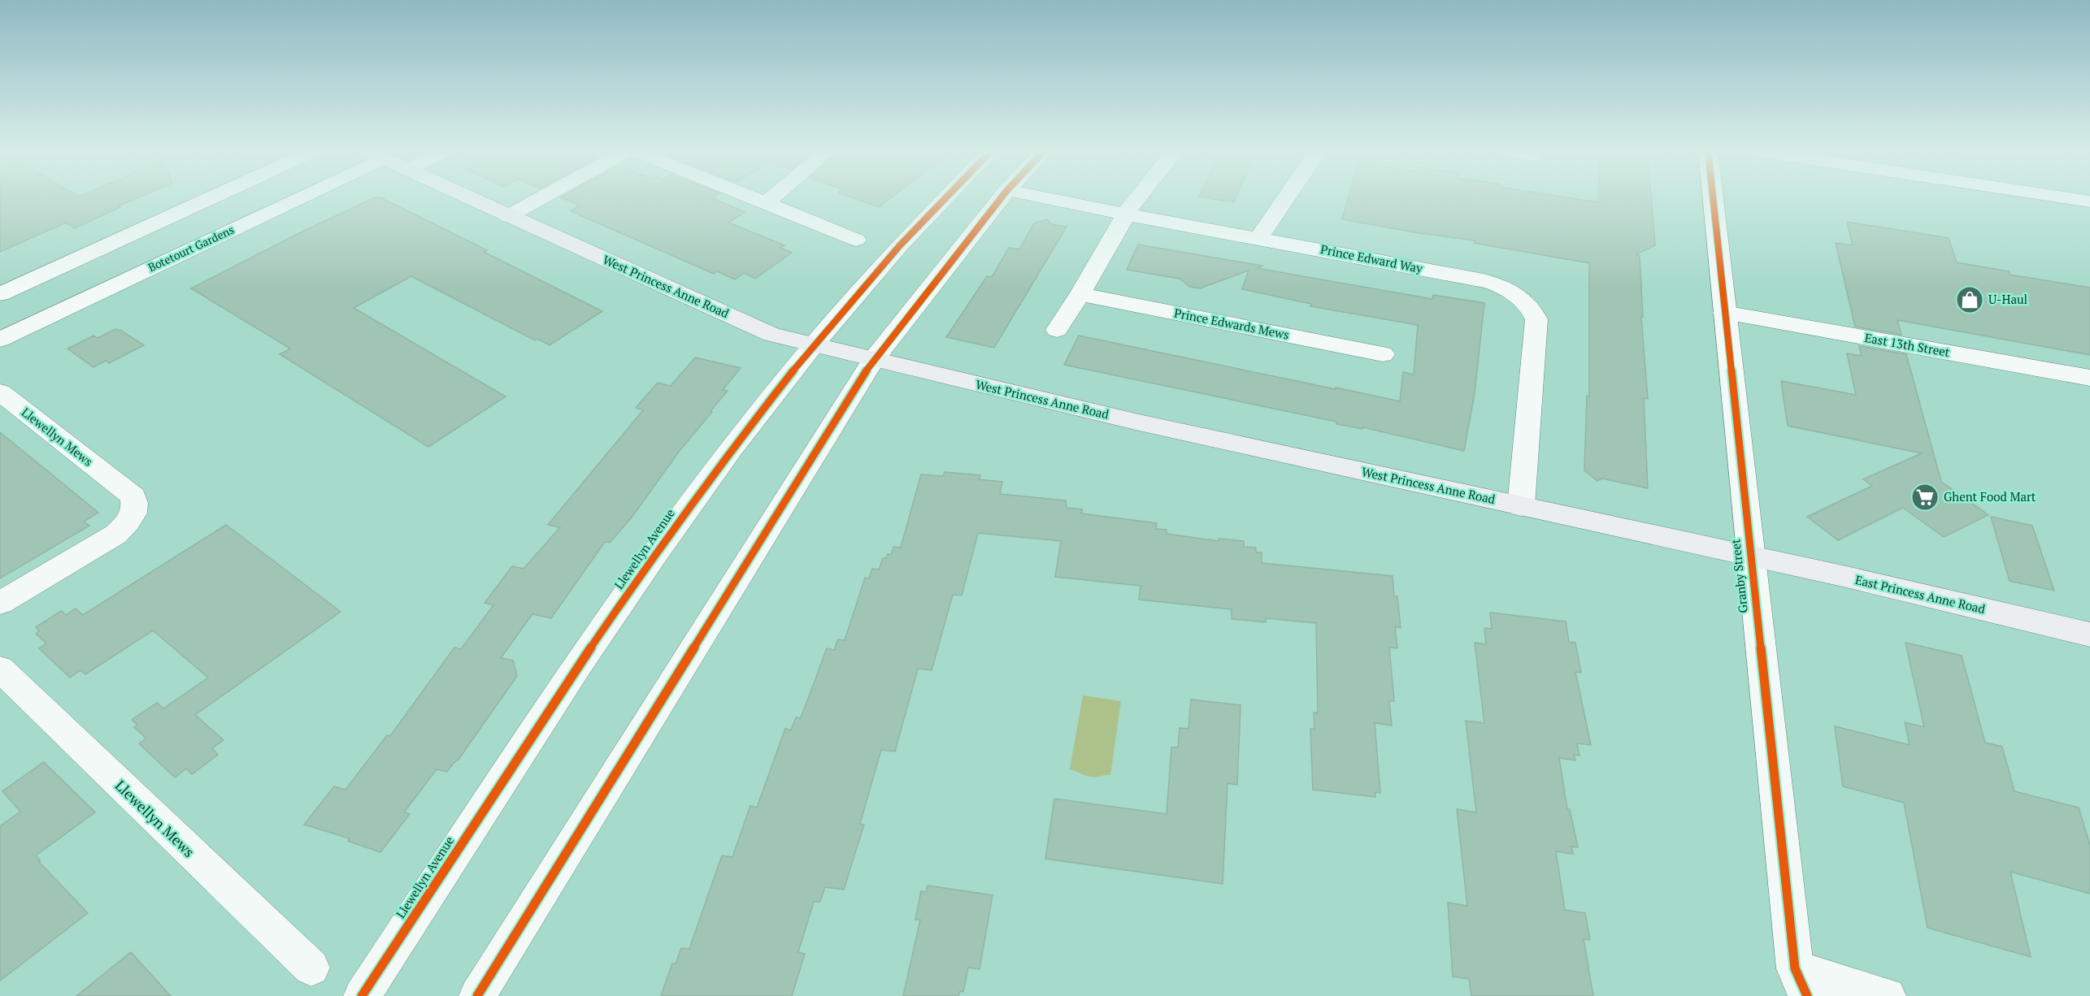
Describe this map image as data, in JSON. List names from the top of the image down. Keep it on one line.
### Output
{"streets":{"main road":["West Princess Anne Road","East Princess Anne Road"],"street":["Botetourt Gardens","Prince Edward Way","Prince Edwards Mews","East 13th Street","Llewellyn Mews","Llewellyn Avenue","Granby Street"]},"crossings":[["Prince Edward Way","West Princess Anne Road"],["West Princess Anne Road","Llewellyn Avenue"],["West Princess Anne Road","Granby Street"],["West Princess Anne Road","East Princess Anne Road"],["East 13th Street","Granby Street"],["Granby Street","East Princess Anne Road"]],"places":{"shop":["U-Haul"],"supermarket":["Ghent Food Mart"]}}
